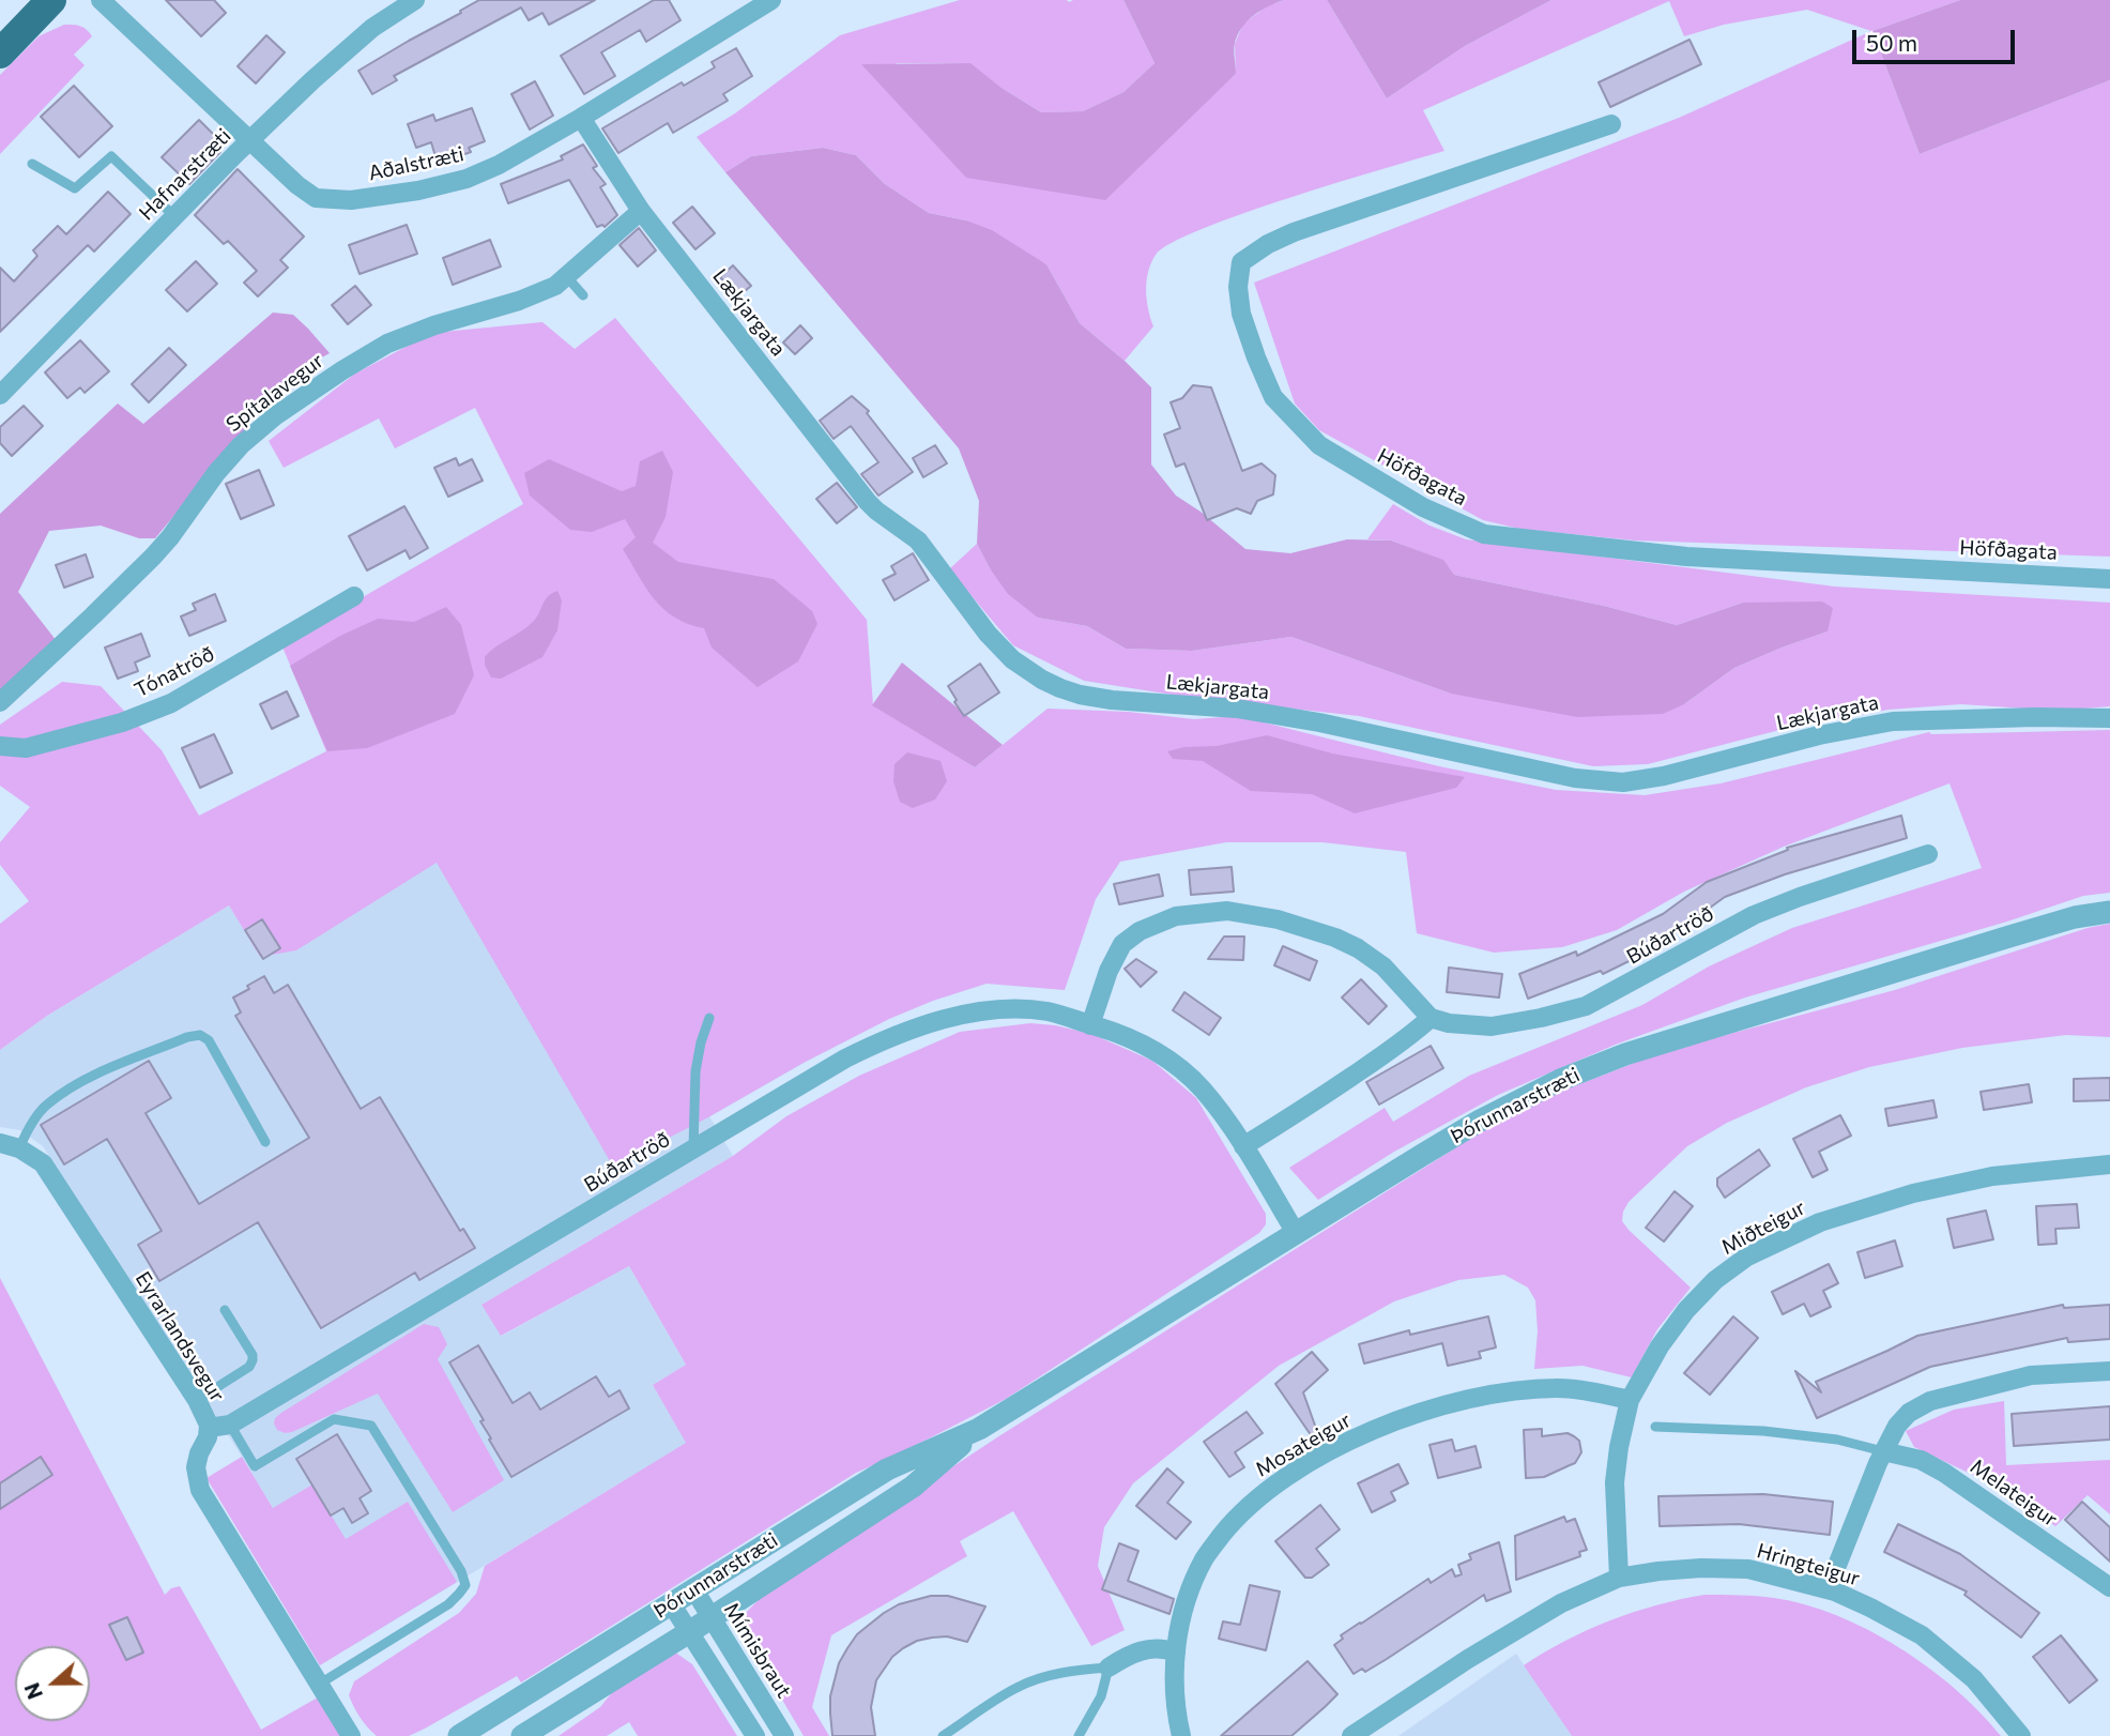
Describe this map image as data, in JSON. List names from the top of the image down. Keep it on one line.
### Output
{"streets":{"street":["Aðalstræti","Hafnarstræti","Lækjargata","Spítalavegur","Höfðagata","Tónatröð","Búðartröð","Þórunnarstræti","Miðteigur","Eyrarlandsvegur","Mosateigur","Melateigur","Hringteigur","Mímisbraut"]},"crossings":[["Aðalstræti","Hafnarstræti"],["Aðalstræti","Lækjargata"],["Lækjargata","Spítalavegur"],["Búðartröð","Þórunnarstræti"],["Búðartröð","Eyrarlandsvegur"],["Þórunnarstræti","Mímisbraut"],["Miðteigur","Mosateigur"],["Miðteigur","Hringteigur"]],"scale_bar":"50 m","north":"left"}
